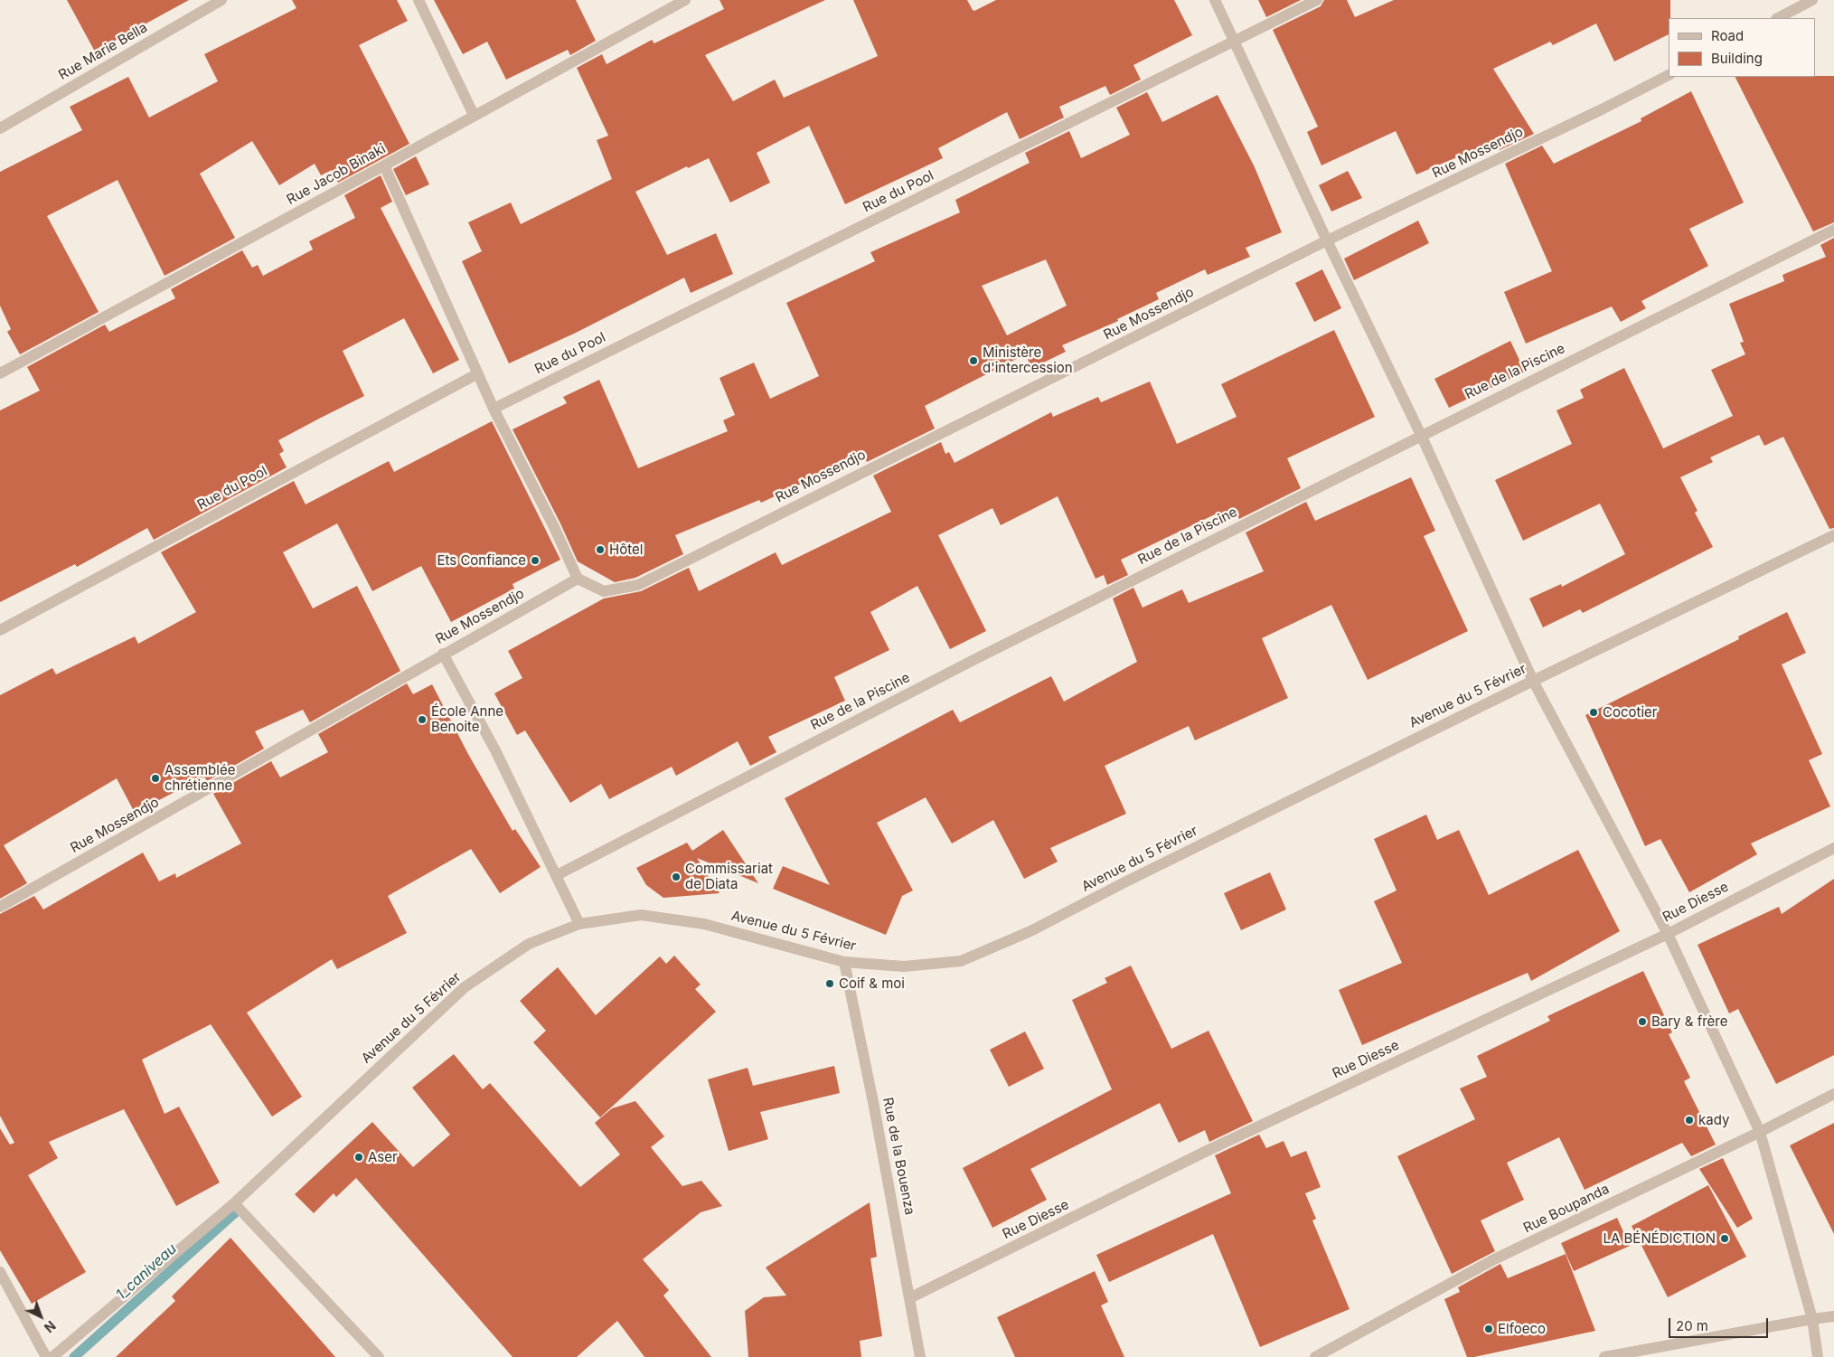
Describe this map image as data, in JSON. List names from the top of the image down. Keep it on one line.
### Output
{"streets":{"street":["Rue Marie Bella","Rue Mossendjo","Rue Jacob Binaki","Rue du Pool","Rue de la Piscine","Avenue du 5 Février","Rue Diesse","Rue de la Bouenza","Rue Boupanda"]},"crossings":[["Avenue du 5 Février","Rue de la Bouenza"],["Rue Diesse","Rue de la Bouenza"]],"water":["1_caniveau"],"places":["Ministère d'intercession","Hôtel","Ets Confiance","Cocotier","École Anne Benoite","Assemblée chrétienne","Commissariat de Diata","Coif & moi","Bary & frère","kady","Aser","LA BÉNÉDICTION","Elfoeco"],"legend":["Road","Building"],"scale_bar":"20 m","north":"bottom right"}
